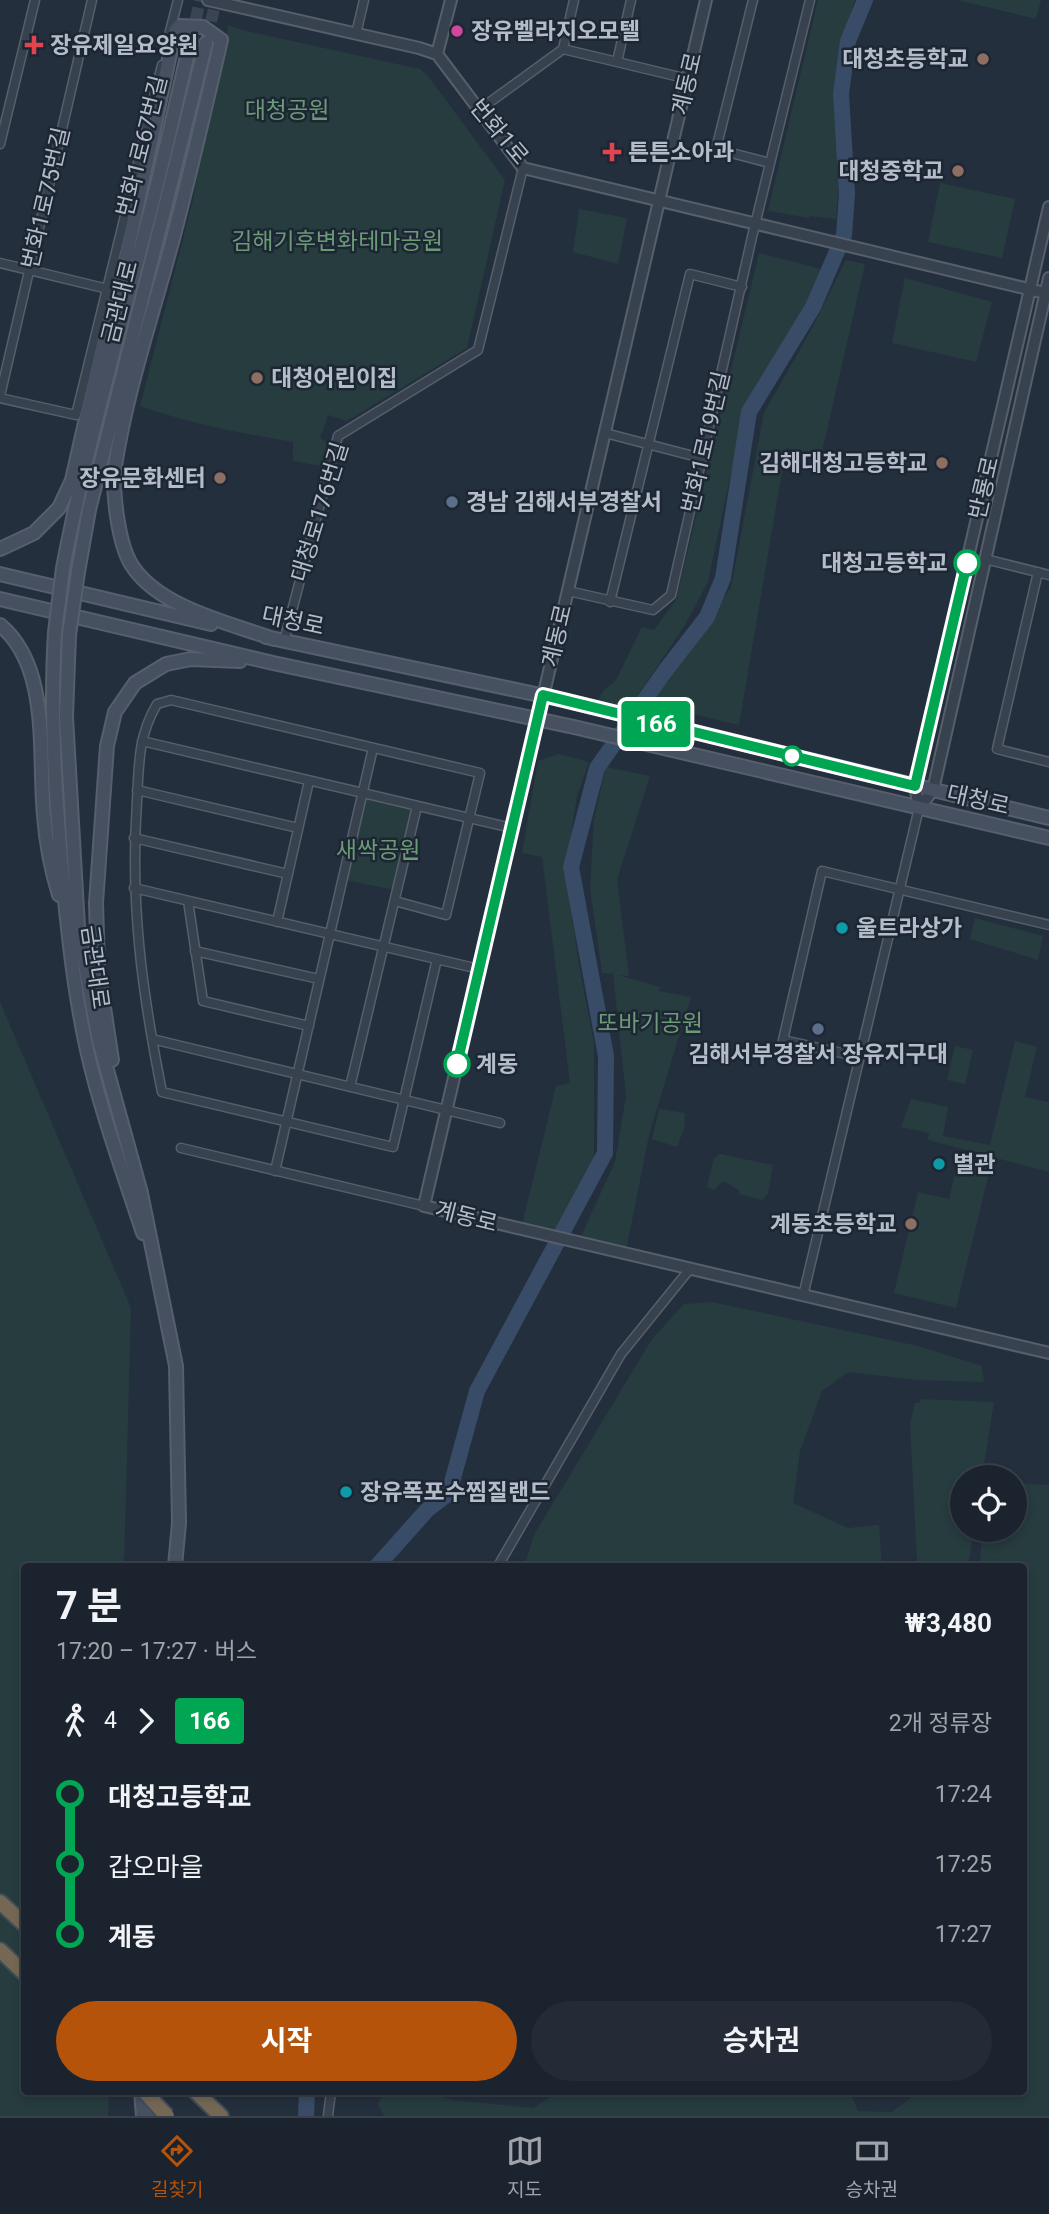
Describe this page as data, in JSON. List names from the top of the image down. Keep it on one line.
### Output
{"streets":{"main road":["금관대로","대청로"],"street":["계동로","번화1로","번화1로67번길","번화1로75번길","번화1로19번길","반룡로","대청로176번길"]},"crossings":[["계동로","번화1로"],["계동로","대청로"],["번화1로","번화1로19번길"],["번화1로","반룡로"],["번화1로","대청로176번길"],["번화1로67번길","번화1로75번길"],["반룡로","대청로"],["대청로176번길","대청로"]],"parks":["대청공원","김해기후변화테마공원","새싹공원","또바기공원"],"places":{"other":["장유벨라지오모텔","대청초등학교","대청중학교","대청어린이집","김해대청고등학교","장유문화센터","경남 김해서부경찰서","대청고등학교","울트라상가","김해서부경찰서 장유지구대","계동","별관","계동초등학교","장유폭포수찜질랜드"],"health":["장유제일요양원","튼튼소아과"]},"lines":["bus line 166"],"page":{"on_map":"166","heading":["7 분","17:20 – 17:27 · 버스","₩3,480"],"legs":["4","166","2개 정류장"],"list":[{"name":"대청고등학교","value":"17:24"},{"name":"갑오마을","value":"17:25"},{"name":"계동","value":"17:27"}],"buttons":["시작","승차권"],"tabs":["길찾기","지도","승차권"]}}
